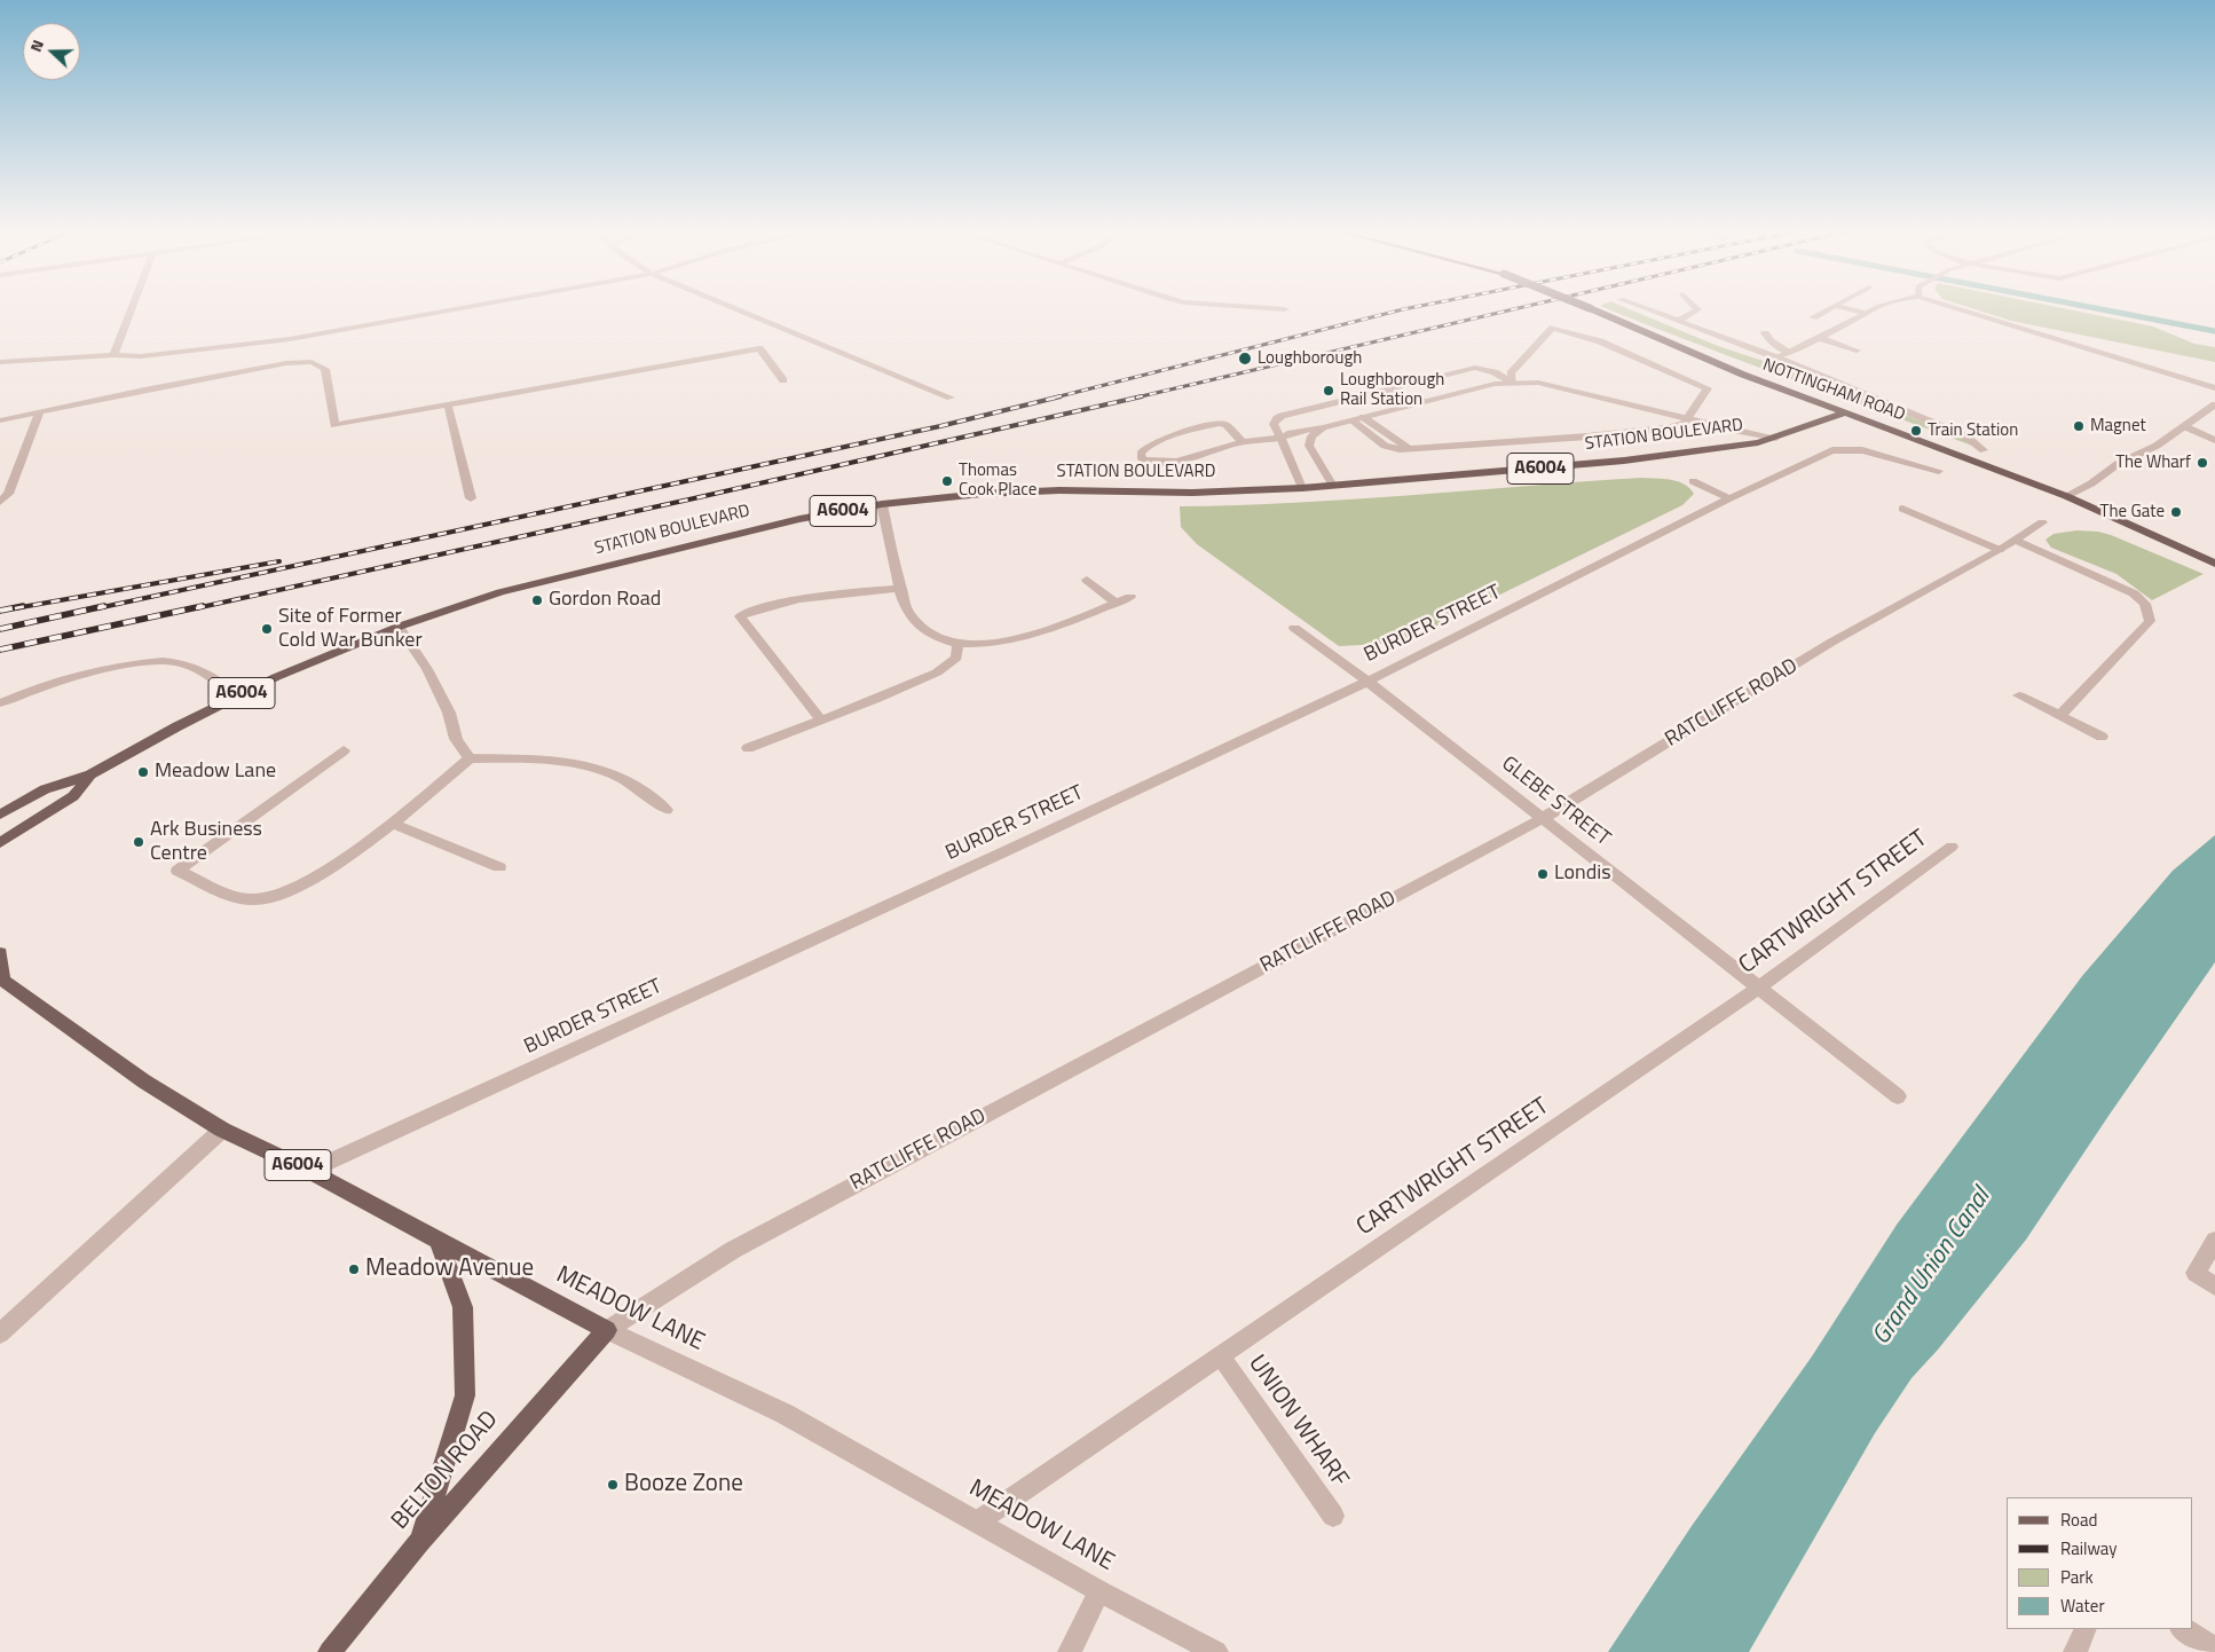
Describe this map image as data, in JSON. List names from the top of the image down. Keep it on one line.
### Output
{"streets":{"main road":["NOTTINGHAM ROAD","STATION BOULEVARD","A6004","MEADOW LANE","BELTON ROAD"],"street":["BURDER STREET","RATCLIFFE ROAD","GLEBE STREET","CARTWRIGHT STREET","UNION WHARF"]},"crossings":[["NOTTINGHAM ROAD","STATION BOULEVARD"],["BURDER STREET","GLEBE STREET"],["BURDER STREET","MEADOW LANE"],["RATCLIFFE ROAD","GLEBE STREET"],["RATCLIFFE ROAD","MEADOW LANE"],["RATCLIFFE ROAD","BELTON ROAD"],["GLEBE STREET","CARTWRIGHT STREET"],["CARTWRIGHT STREET","MEADOW LANE"],["CARTWRIGHT STREET","UNION WHARF"],["MEADOW LANE","BELTON ROAD"]],"water":["Grand Union Canal"],"places":["Loughborough","Loughborough Rail Station","Magnet","Train Station","The Wharf","Thomas Cook Place","The Gate","Gordon Road","Site of Former Cold War Bunker","Meadow Lane","Ark Business Centre","Londis","Meadow Avenue","Booze Zone"],"legend":["Road","Railway","Park","Water"],"north":"left"}
